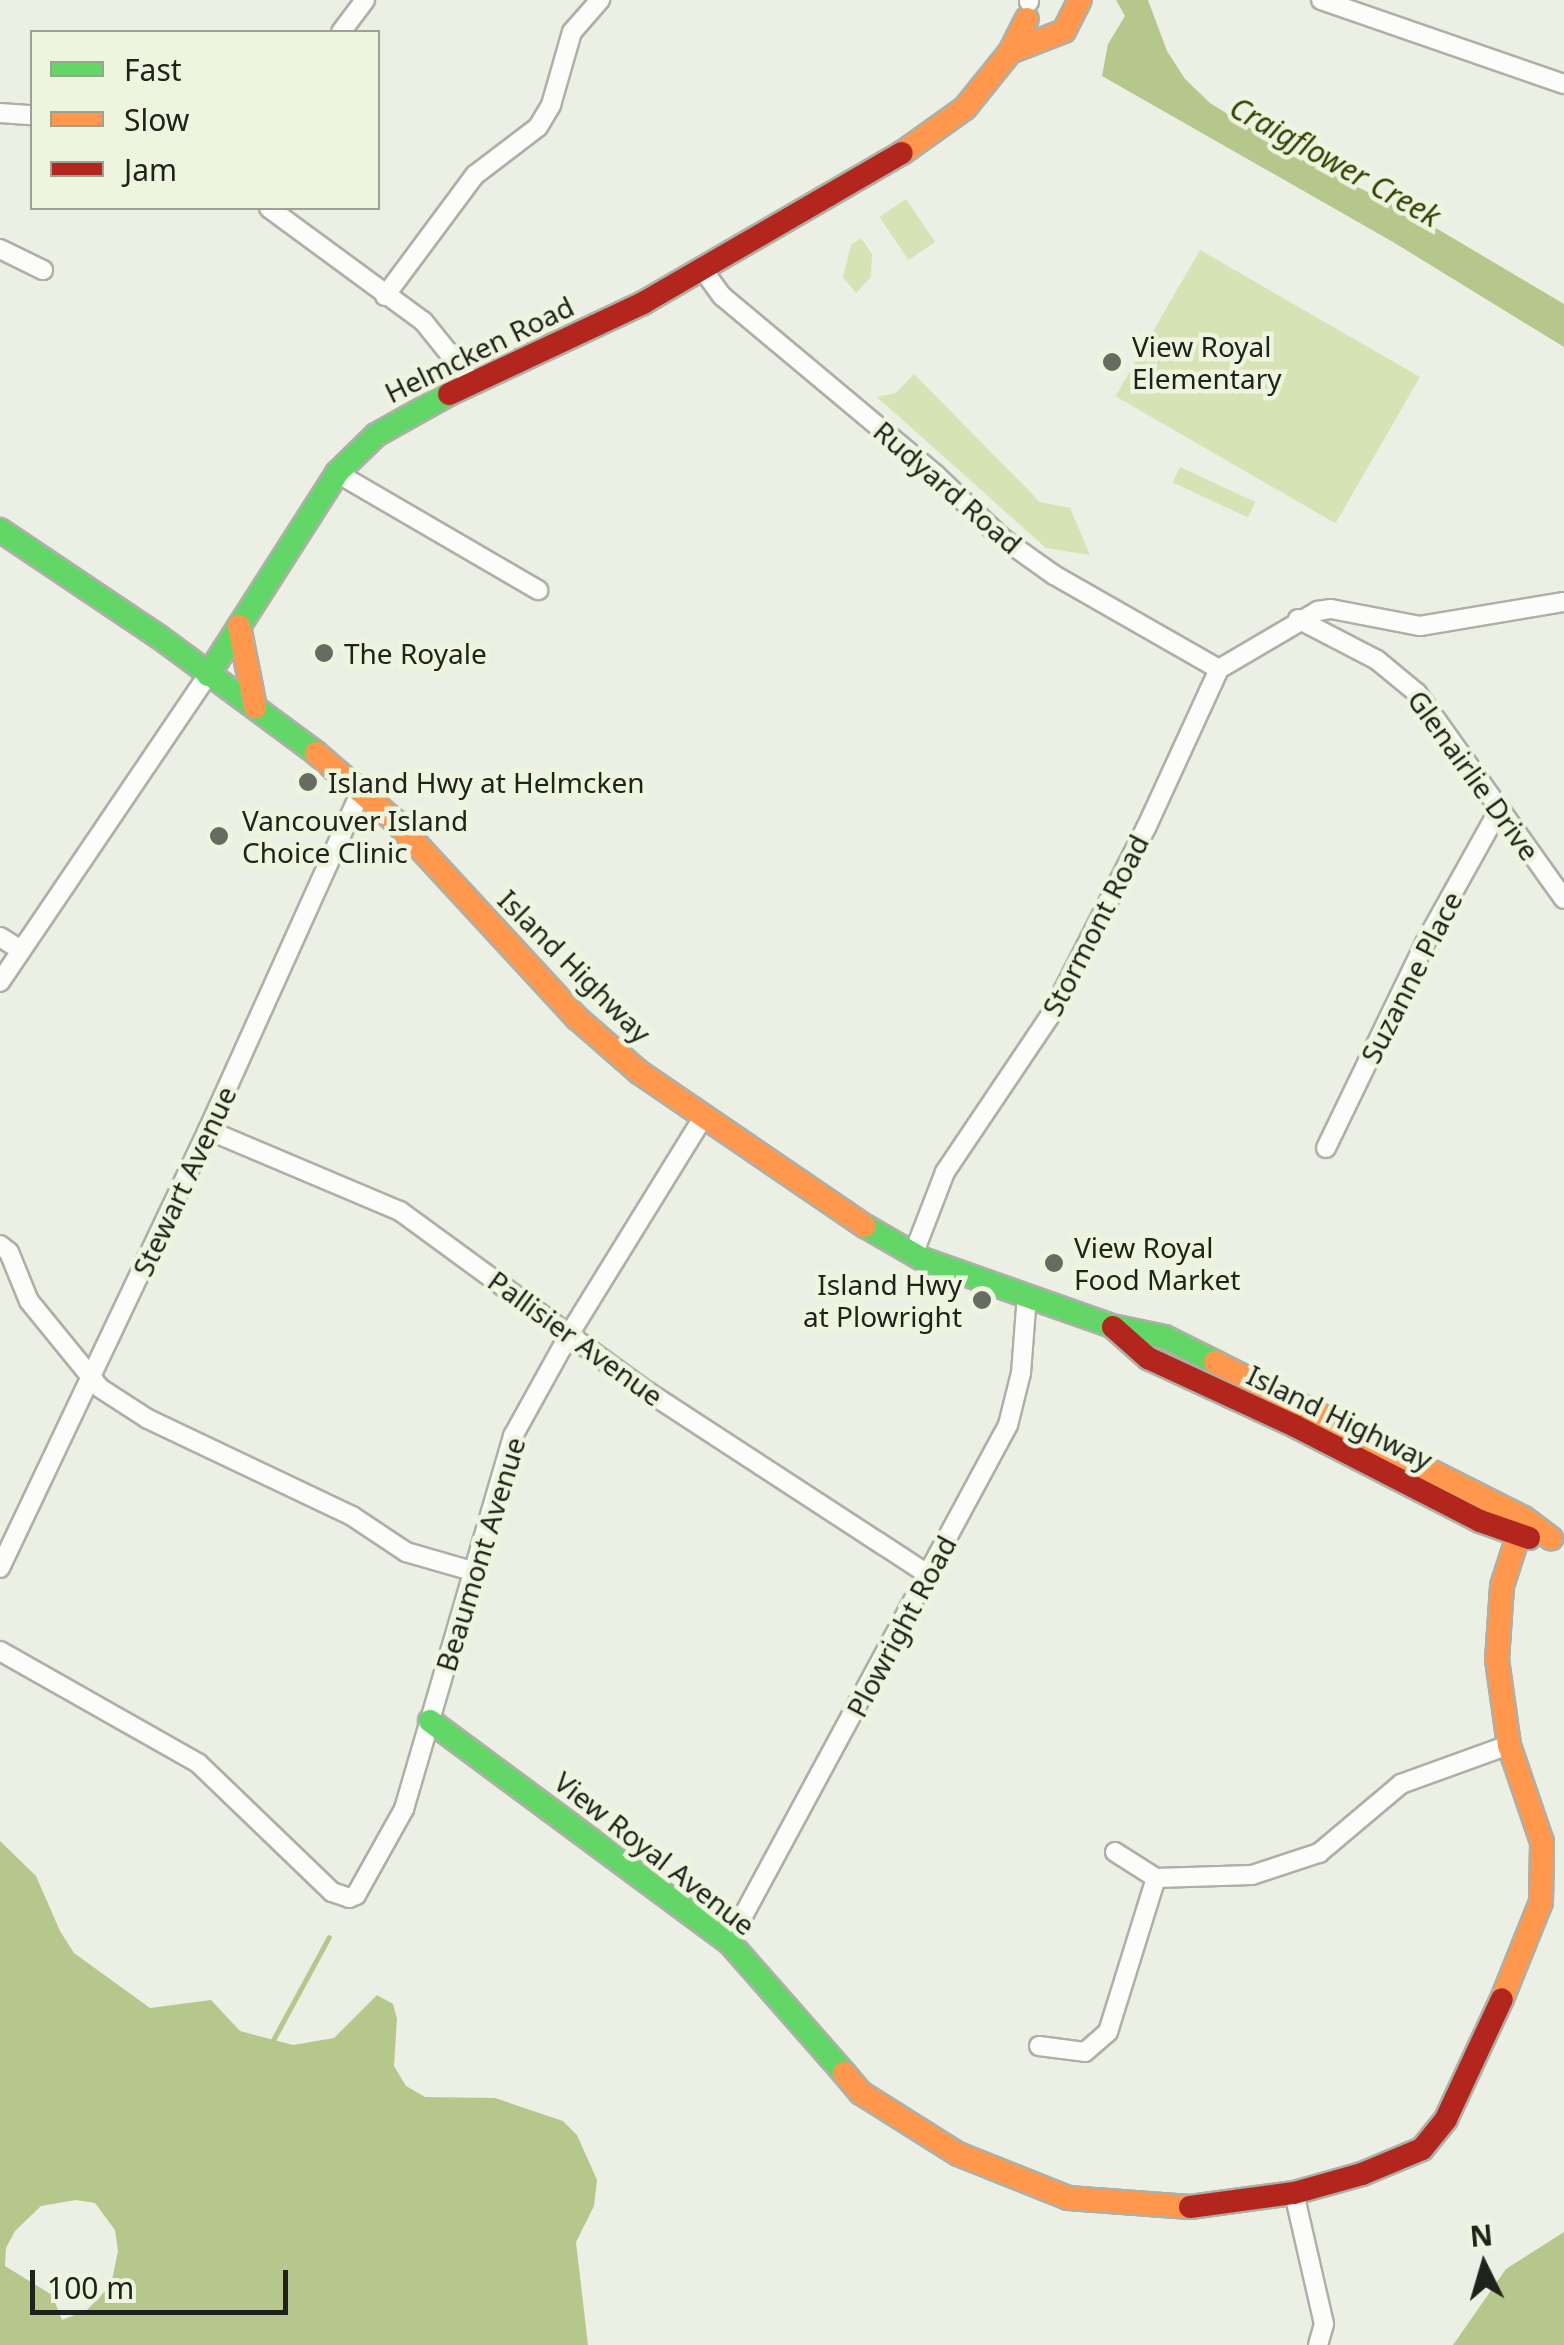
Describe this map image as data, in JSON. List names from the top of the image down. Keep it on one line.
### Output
{"streets":{"main road":["Helmcken Road","Island Highway","View Royal Avenue"],"street":["Rudyard Road","Glenairlie Drive","Stormont Road","Suzanne Place","Stewart Avenue","Pallisier Avenue","Beaumont Avenue","Plowright Road"]},"crossings":[["Helmcken Road","Rudyard Road"],["Helmcken Road","Island Highway"],["Rudyard Road","Stormont Road"],["Glenairlie Drive","Suzanne Place"],["Stormont Road","Island Highway"],["Island Highway","Stewart Avenue"],["Island Highway","Beaumont Avenue"],["Island Highway","Plowright Road"],["Island Highway","View Royal Avenue"],["Stewart Avenue","Pallisier Avenue"],["Pallisier Avenue","Beaumont Avenue"],["Pallisier Avenue","Plowright Road"],["Beaumont Avenue","View Royal Avenue"],["Plowright Road","View Royal Avenue"]],"water":["Craigflower Creek"],"places":["View Royal Elementary","The Royale","Island Hwy at Helmcken","Vancouver Island Choice Clinic","View Royal Food Market","Island Hwy at Plowright"],"legend":["Fast","Slow","Jam"],"scale_bar":"100 m","north":"top"}
